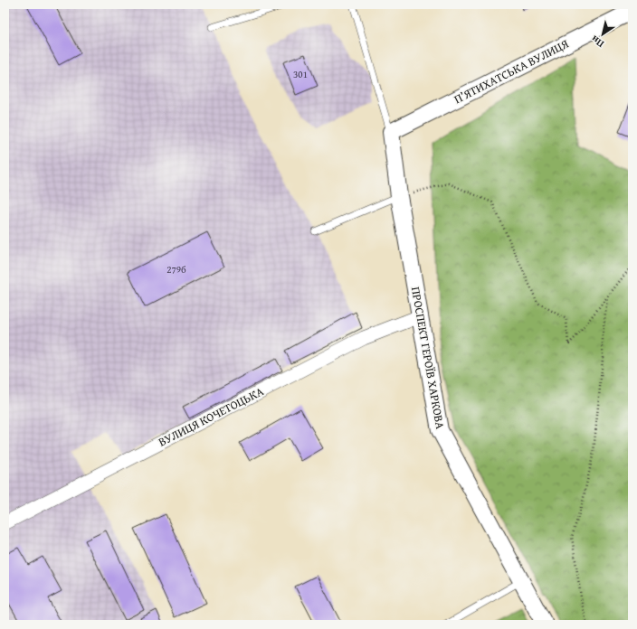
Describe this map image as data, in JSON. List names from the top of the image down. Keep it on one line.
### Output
{"streets":{"street":["П’ЯТИХАТСЬКА ВУЛИЦЯ","ПРОСПЕКТ ГЕРОЇВ ХАРКОВА","ВУЛИЦЯ КОЧЕТОЦЬКА"]},"crossings":[["П’ЯТИХАТСЬКА ВУЛИЦЯ","ПРОСПЕКТ ГЕРОЇВ ХАРКОВА"],["ПРОСПЕКТ ГЕРОЇВ ХАРКОВА","ВУЛИЦЯ КОЧЕТОЦЬКА"]],"house_numbers":["301","279б"],"north":"bottom left"}
